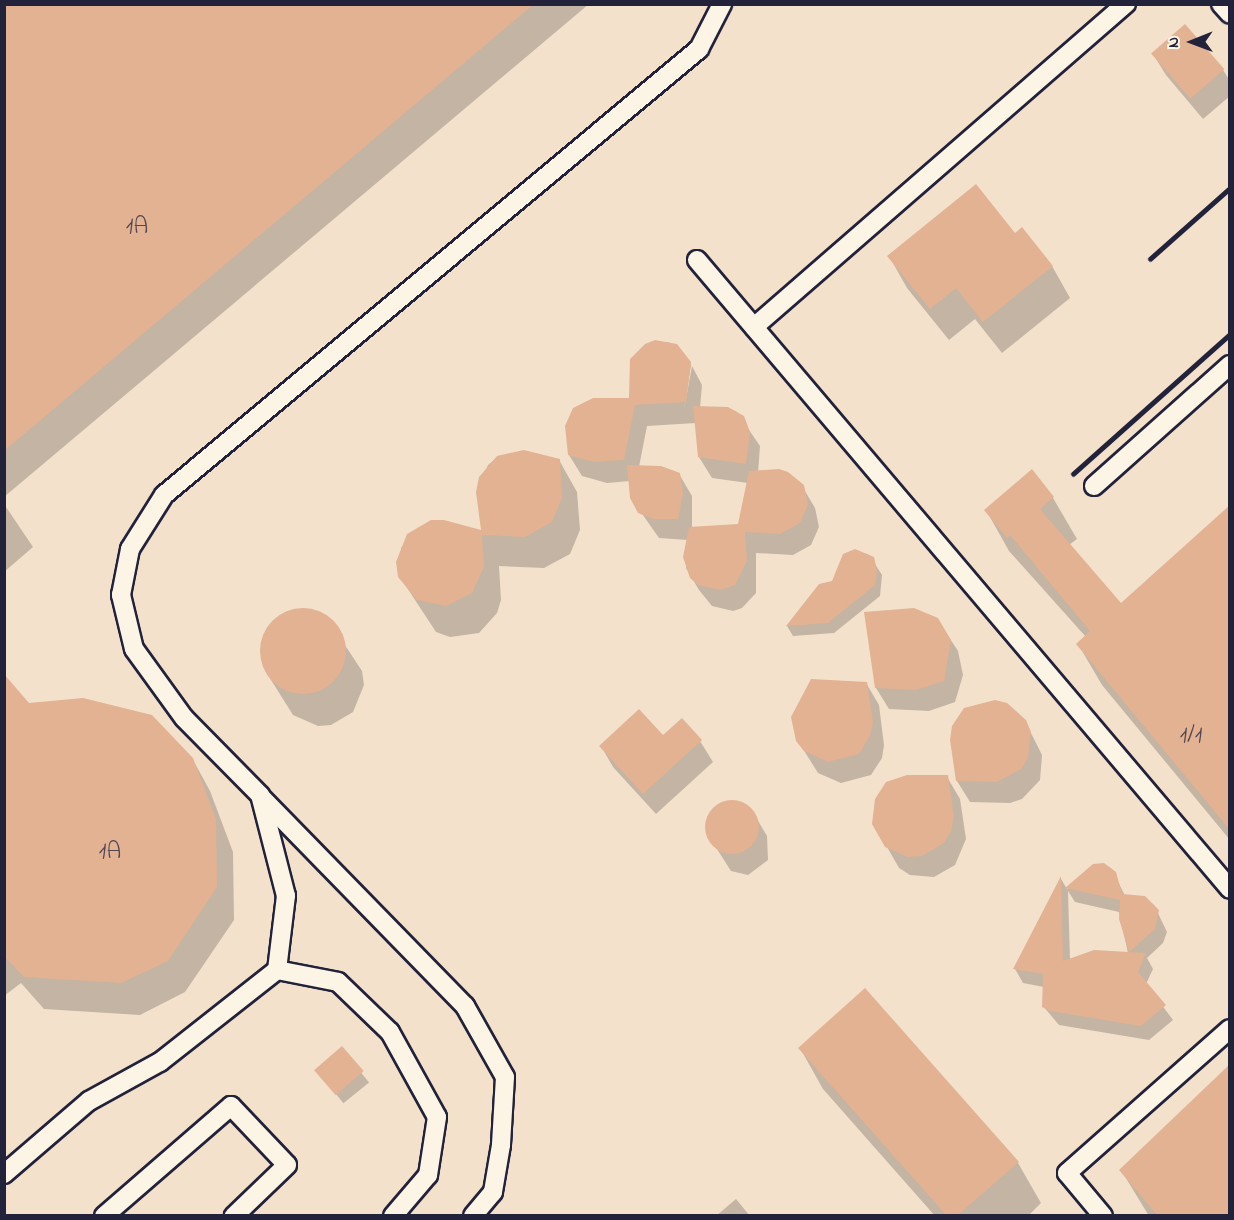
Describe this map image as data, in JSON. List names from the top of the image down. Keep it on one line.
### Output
{"house_numbers":["1A","1/1","1A"],"north":"left"}
